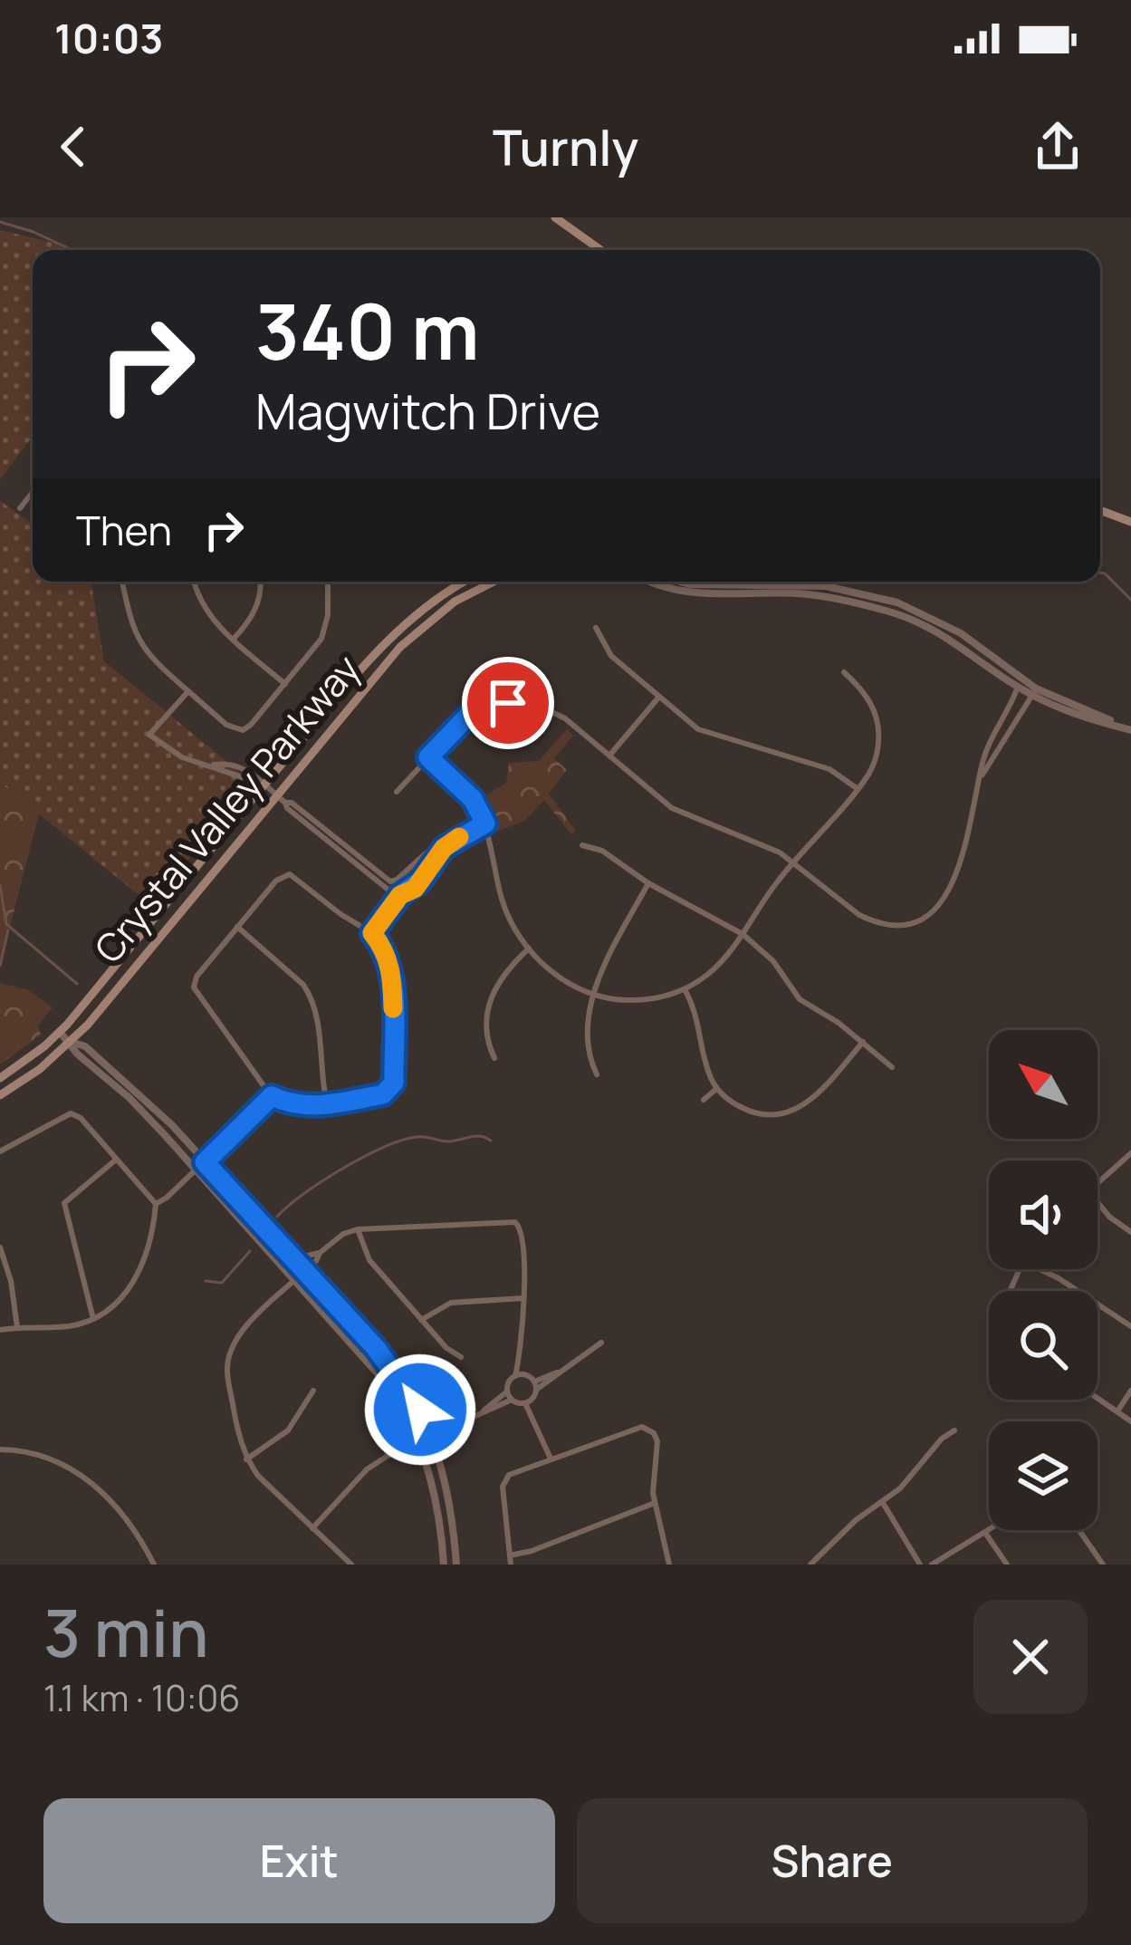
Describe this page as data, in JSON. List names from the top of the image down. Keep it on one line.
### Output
{"streets":{"main road":["Crystal Valley Parkway"]},"north":"top left","page":{"status":"10:03","header":"Turnly","turn":["340 m","Magwitch Drive"],"then":"Then","heading":["3 min","1.1 km · 10:06"],"buttons":["Exit","Share"]}}
